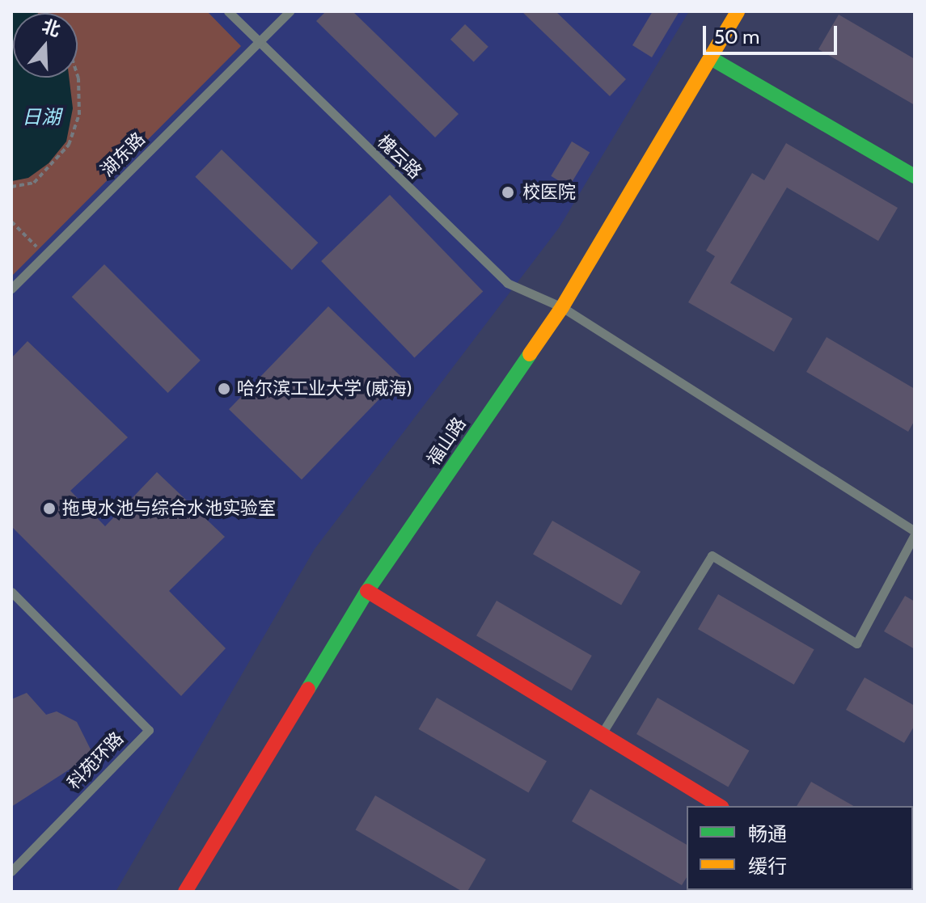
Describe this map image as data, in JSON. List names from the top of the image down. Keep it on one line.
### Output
{"streets":{"main road":["福山路"],"lane":["湖东路","槐云路","科苑环路"]},"crossings":[["湖东路","槐云路"],["槐云路","福山路"]],"water":["日湖"],"places":["校医院","哈尔滨工业大学 (威海)","拖曳水池与综合水池实验室"],"legend":["畅通","缓行"],"scale_bar":"50 m","north":"top"}
